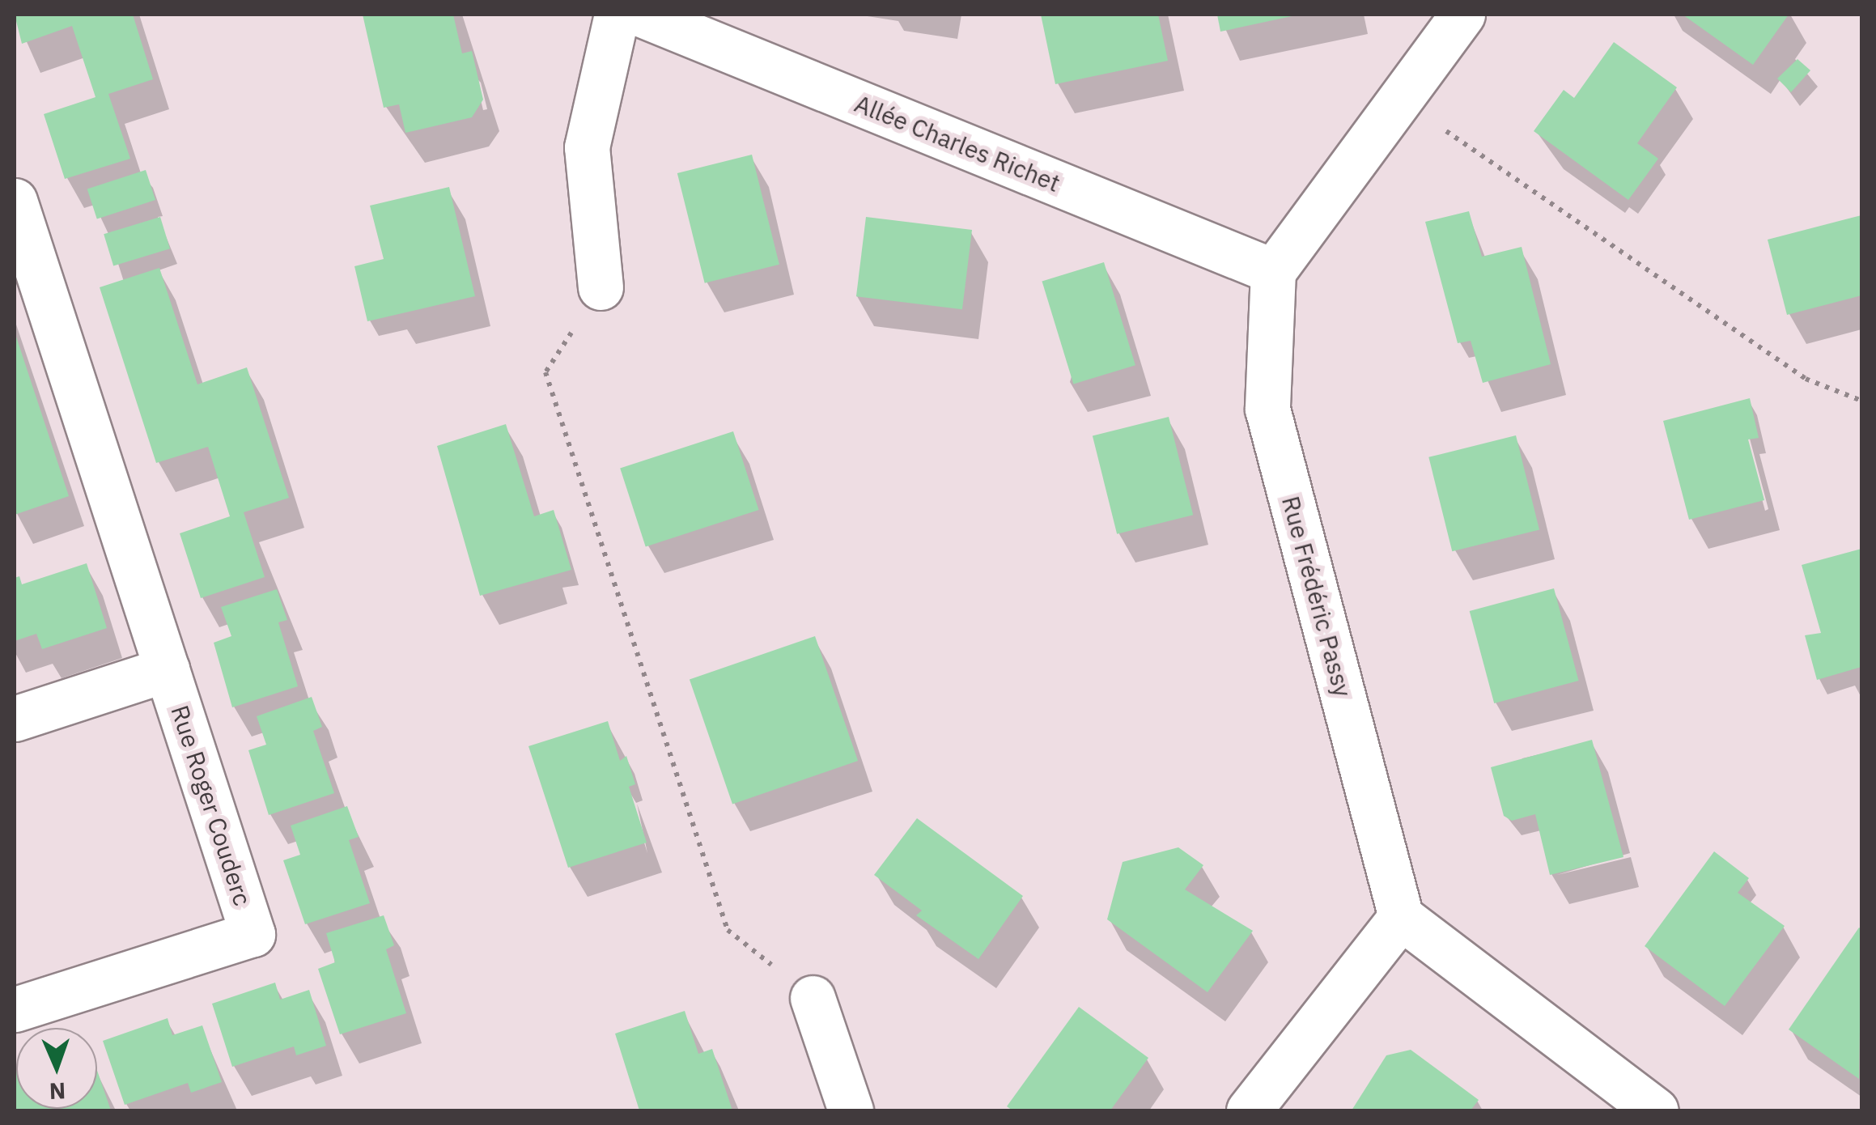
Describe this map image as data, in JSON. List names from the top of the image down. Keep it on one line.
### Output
{"streets":{"street":["Allée Charles Richet","Rue Frédéric Passy","Rue Roger Couderc"]},"crossings":[["Allée Charles Richet","Rue Frédéric Passy"]],"north":"bottom"}
